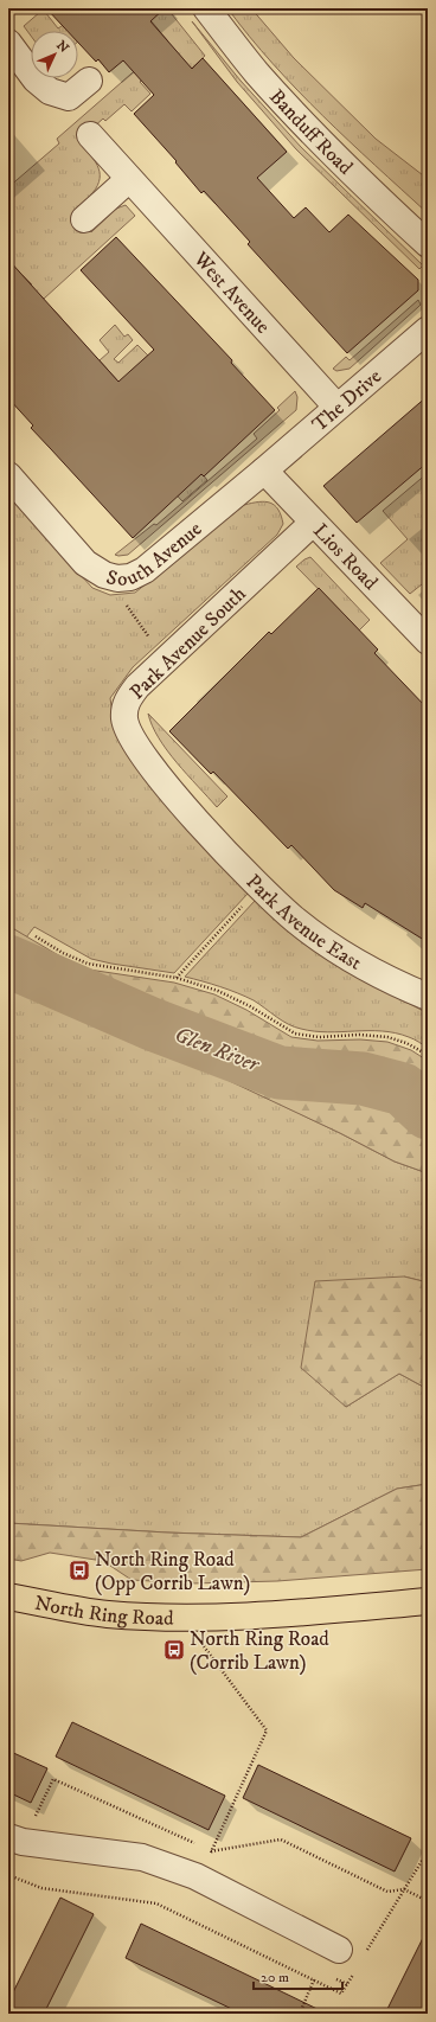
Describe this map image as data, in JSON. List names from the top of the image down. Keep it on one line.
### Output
{"streets":{"main road":["North Ring Road"],"street":["Banduff Road","West Avenue","The Drive","South Avenue","Lios Road","Park Avenue South","Park Avenue East"]},"crossings":[["West Avenue","The Drive"],["The Drive","South Avenue"],["The Drive","Lios Road"],["South Avenue","Lios Road"],["Lios Road","Park Avenue South"],["Park Avenue South","Park Avenue East"]],"water":["Glen River"],"places":{"bus stop":["North Ring Road (Opp Corrib Lawn)","North Ring Road (Corrib Lawn)"]},"scale_bar":"20 m","north":"top right"}
